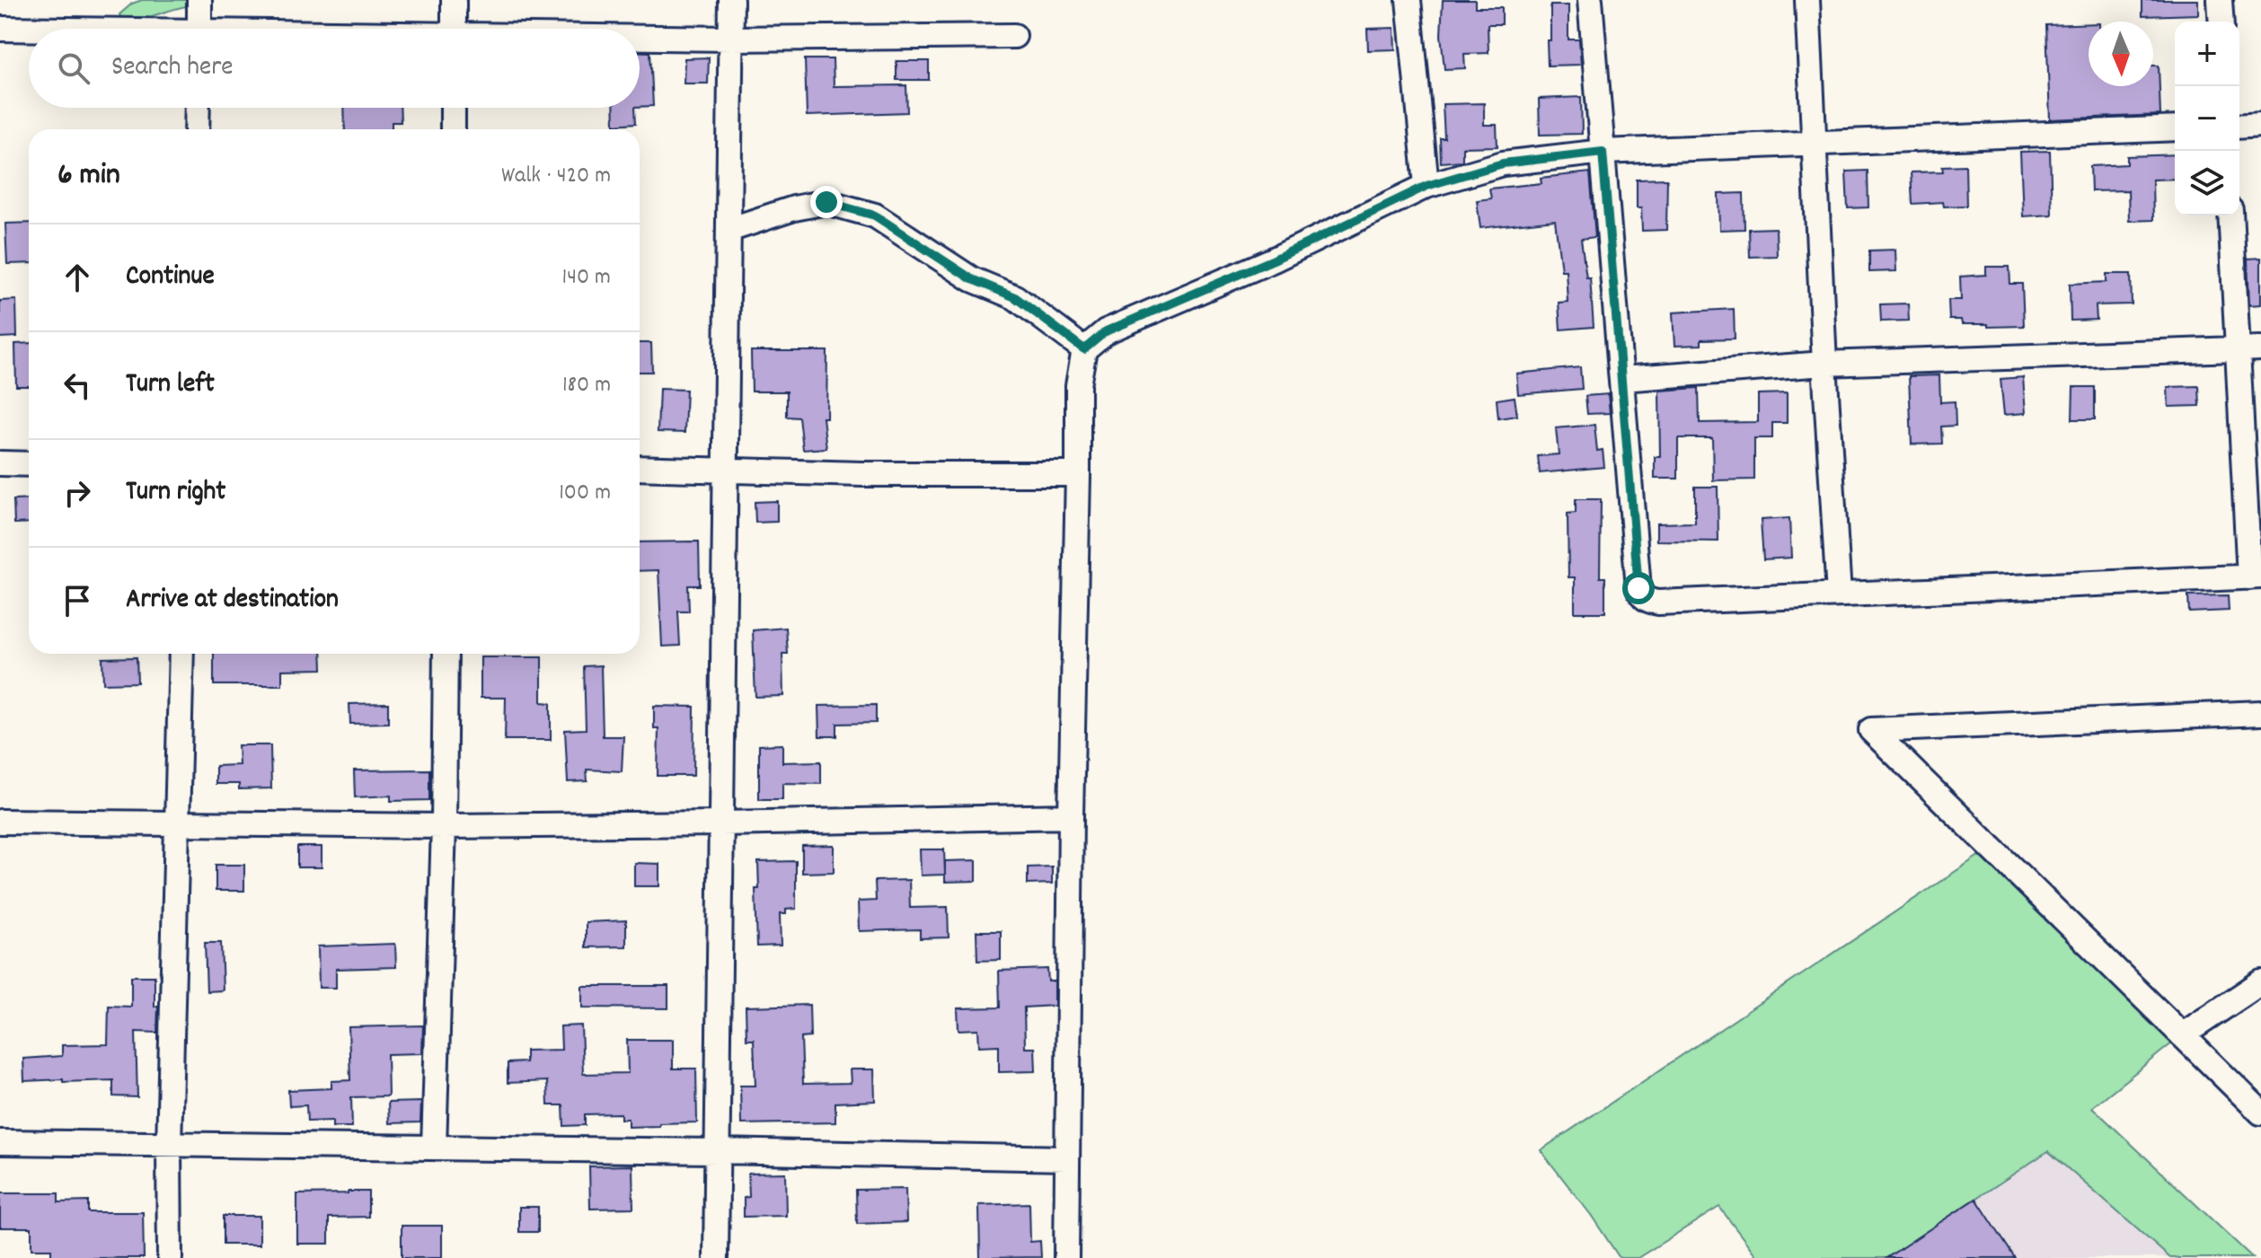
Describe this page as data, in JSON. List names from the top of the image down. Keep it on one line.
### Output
{"north":"bottom","page":{"map_buttons":["+","−"],"search":"Search here","heading":["6 min","Walk · 420 m"],"list":[["Continue","140 m"],["Turn left","180 m"],["Turn right","100 m"],"Arrive at destination"]}}
